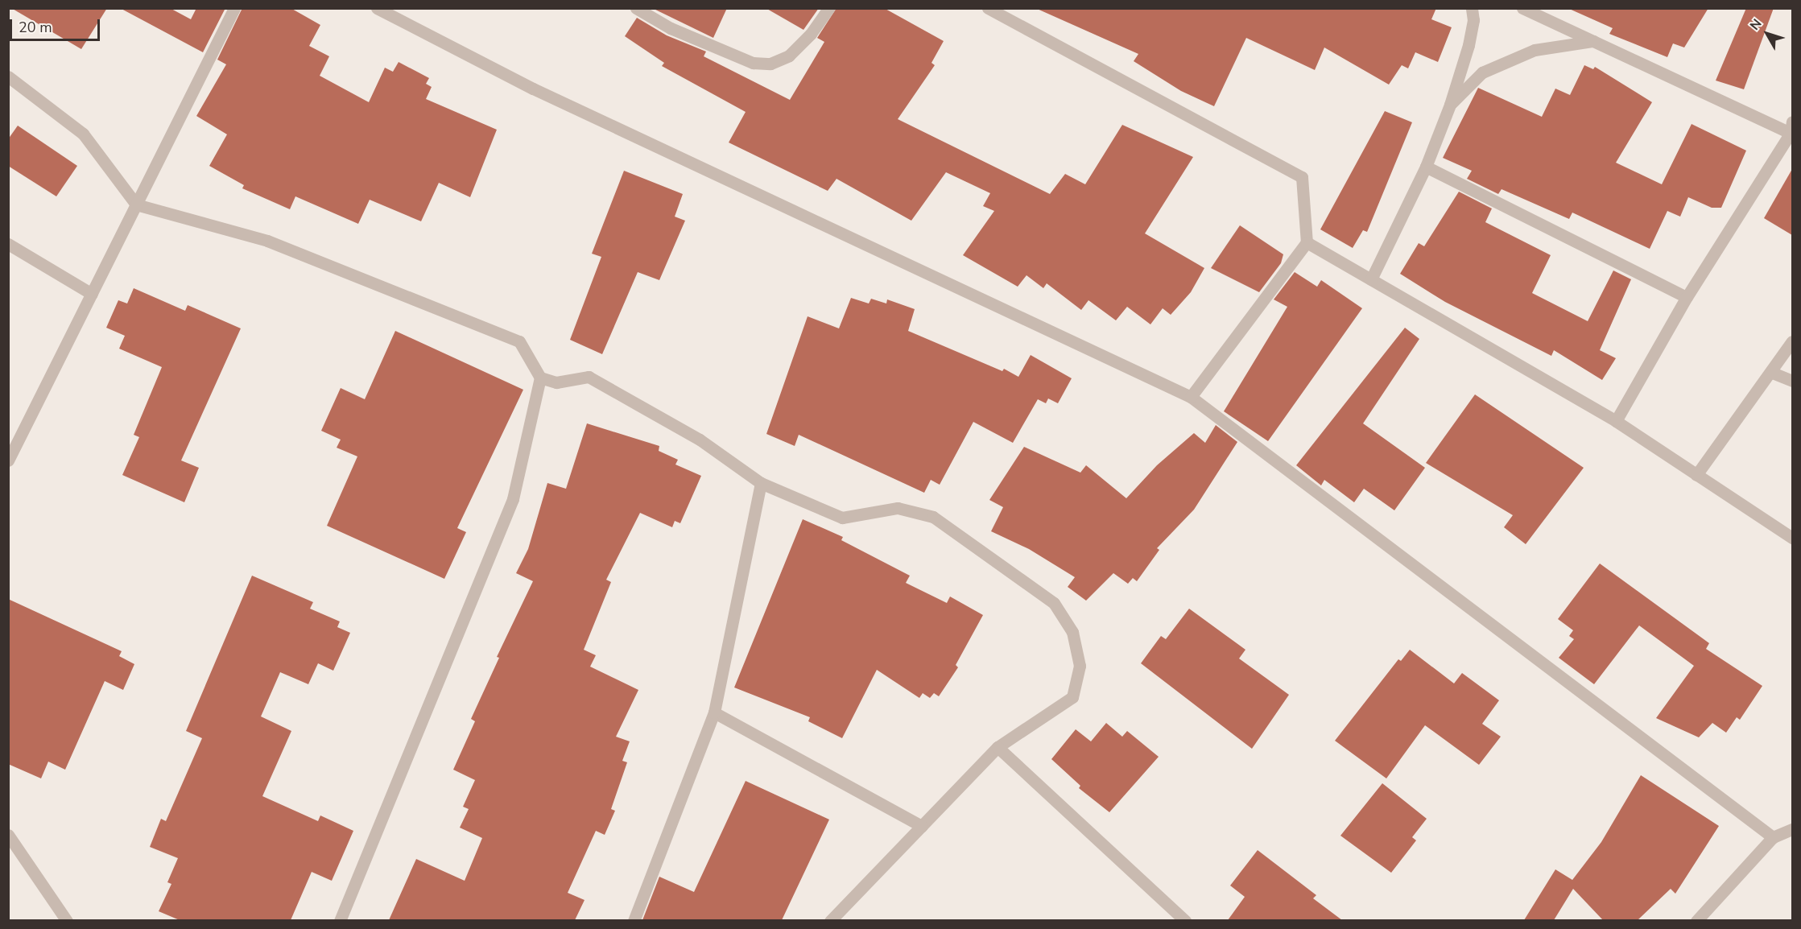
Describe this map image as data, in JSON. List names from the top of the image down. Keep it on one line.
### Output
{"scale_bar":"20 m","north":"top left"}
